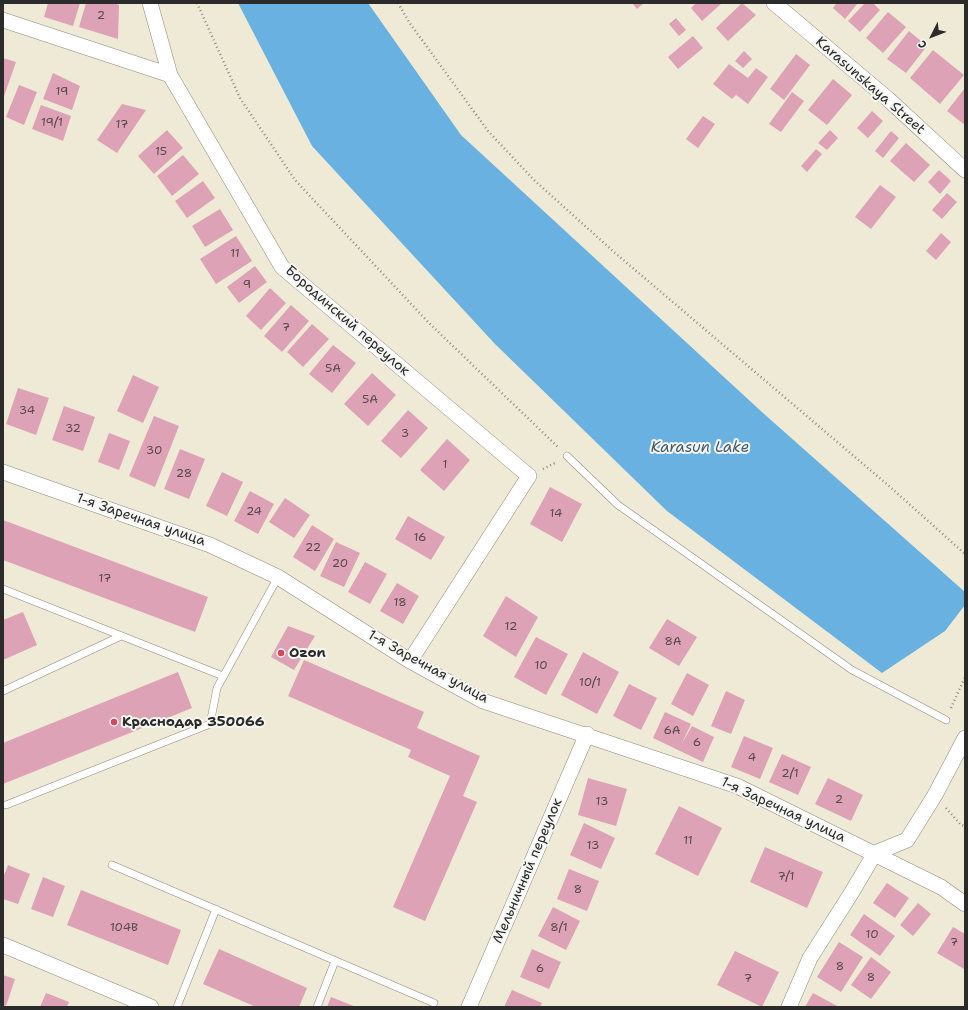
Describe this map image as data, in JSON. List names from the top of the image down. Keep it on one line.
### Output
{"streets":{"street":["Karasunskaya Street","Бородинский переулок","1-я Заречная улица","Мельничный переулок"]},"crossings":[["1-я Заречная улица","Мельничный переулок"]],"water":["Karasun Lake"],"places":["Ozon","Краснодар 350066"],"house_numbers":["2","19","19/1","17","15","11","9","7","5А","5А","34","32","3","30","1","28","24","14","16","22","20","17","18","12","8А","10","10/1","6А","6","4","2/1","2","13","11","13","7/1","8","104В","8/1","10","7","8","6","8","7"],"north":"bottom left"}
